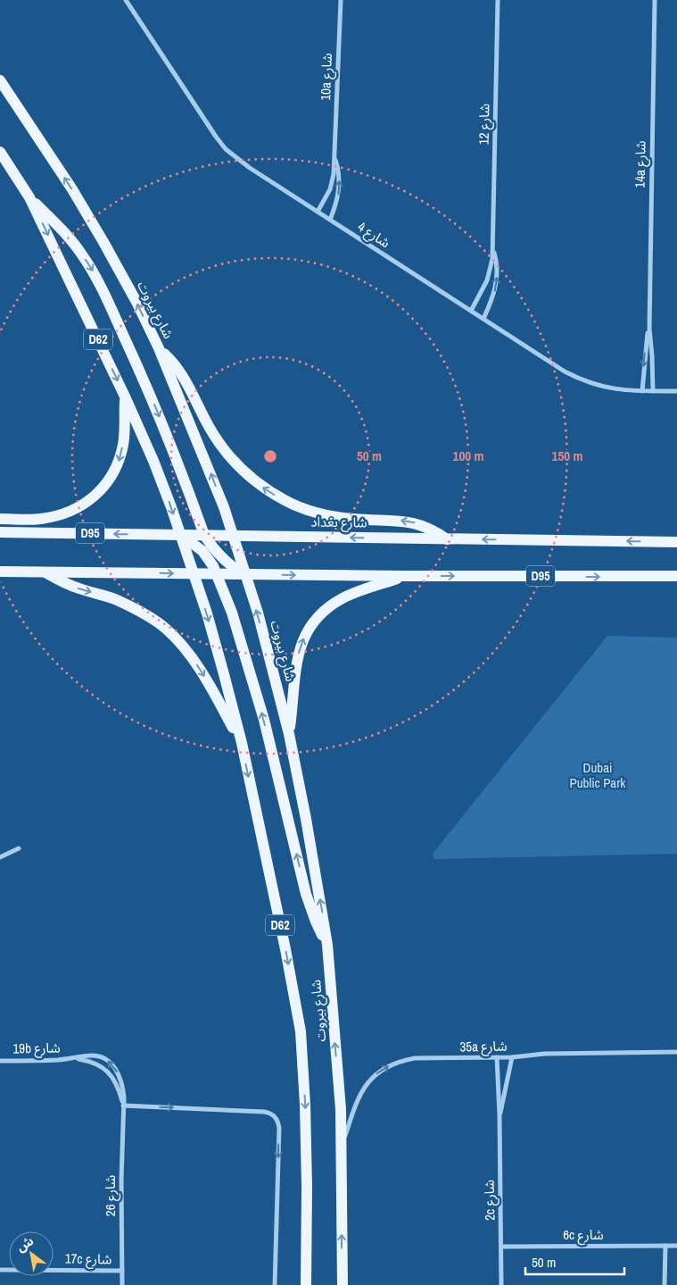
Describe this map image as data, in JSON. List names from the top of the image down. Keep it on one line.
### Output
{"streets":{"main road":["شارع بيروت","D62","شارع بغداد","D95"],"street":["10a شارع","شارع 12","14a شارع","شارع 4","35a شارع","19b شارع","شارع 26","2c شارع","6c شارع","17c شارع"]},"crossings":[["10a شارع","شارع 4"],["شارع 12","شارع 4"],["14a شارع","شارع 4"],["شارع بيروت","شارع بغداد"],["شارع بيروت","D95"],["شارع بيروت","35a شارع"],["35a شارع","2c شارع"],["19b شارع","شارع 26"],["شارع 26","17c شارع"],["2c شارع","6c شارع"]],"one_way":["35a شارع"],"parks":["Dubai Public Park"],"scale_bar":"50 m","north":"top left","rings":["50 m","100 m","150 m"]}
